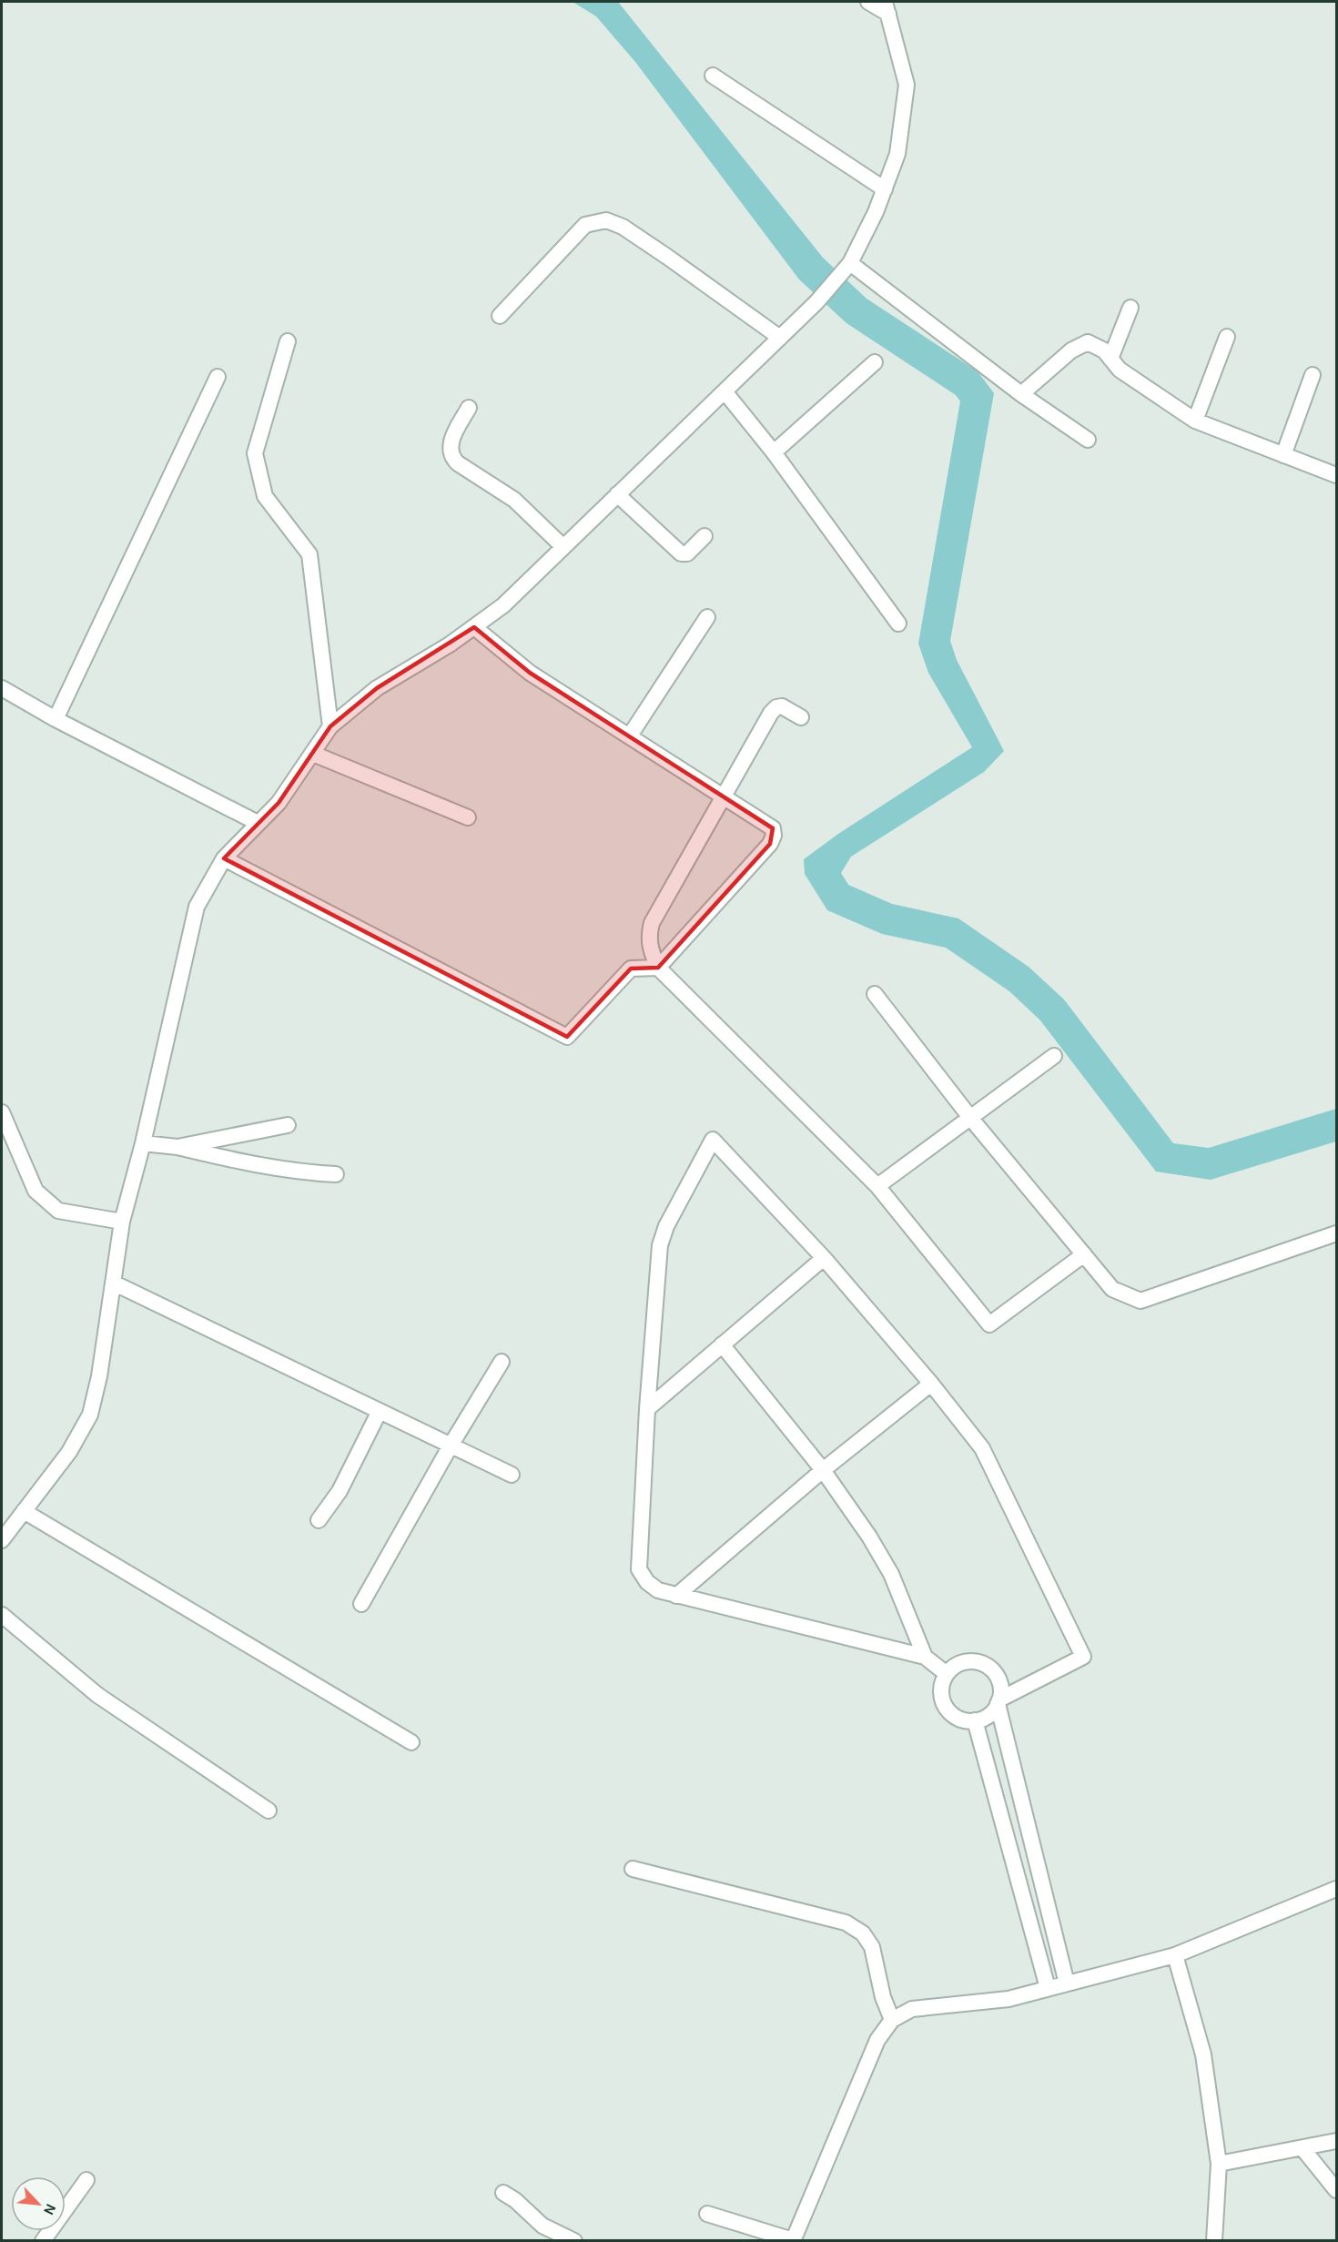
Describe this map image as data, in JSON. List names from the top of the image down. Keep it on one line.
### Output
{"north":"bottom right"}
